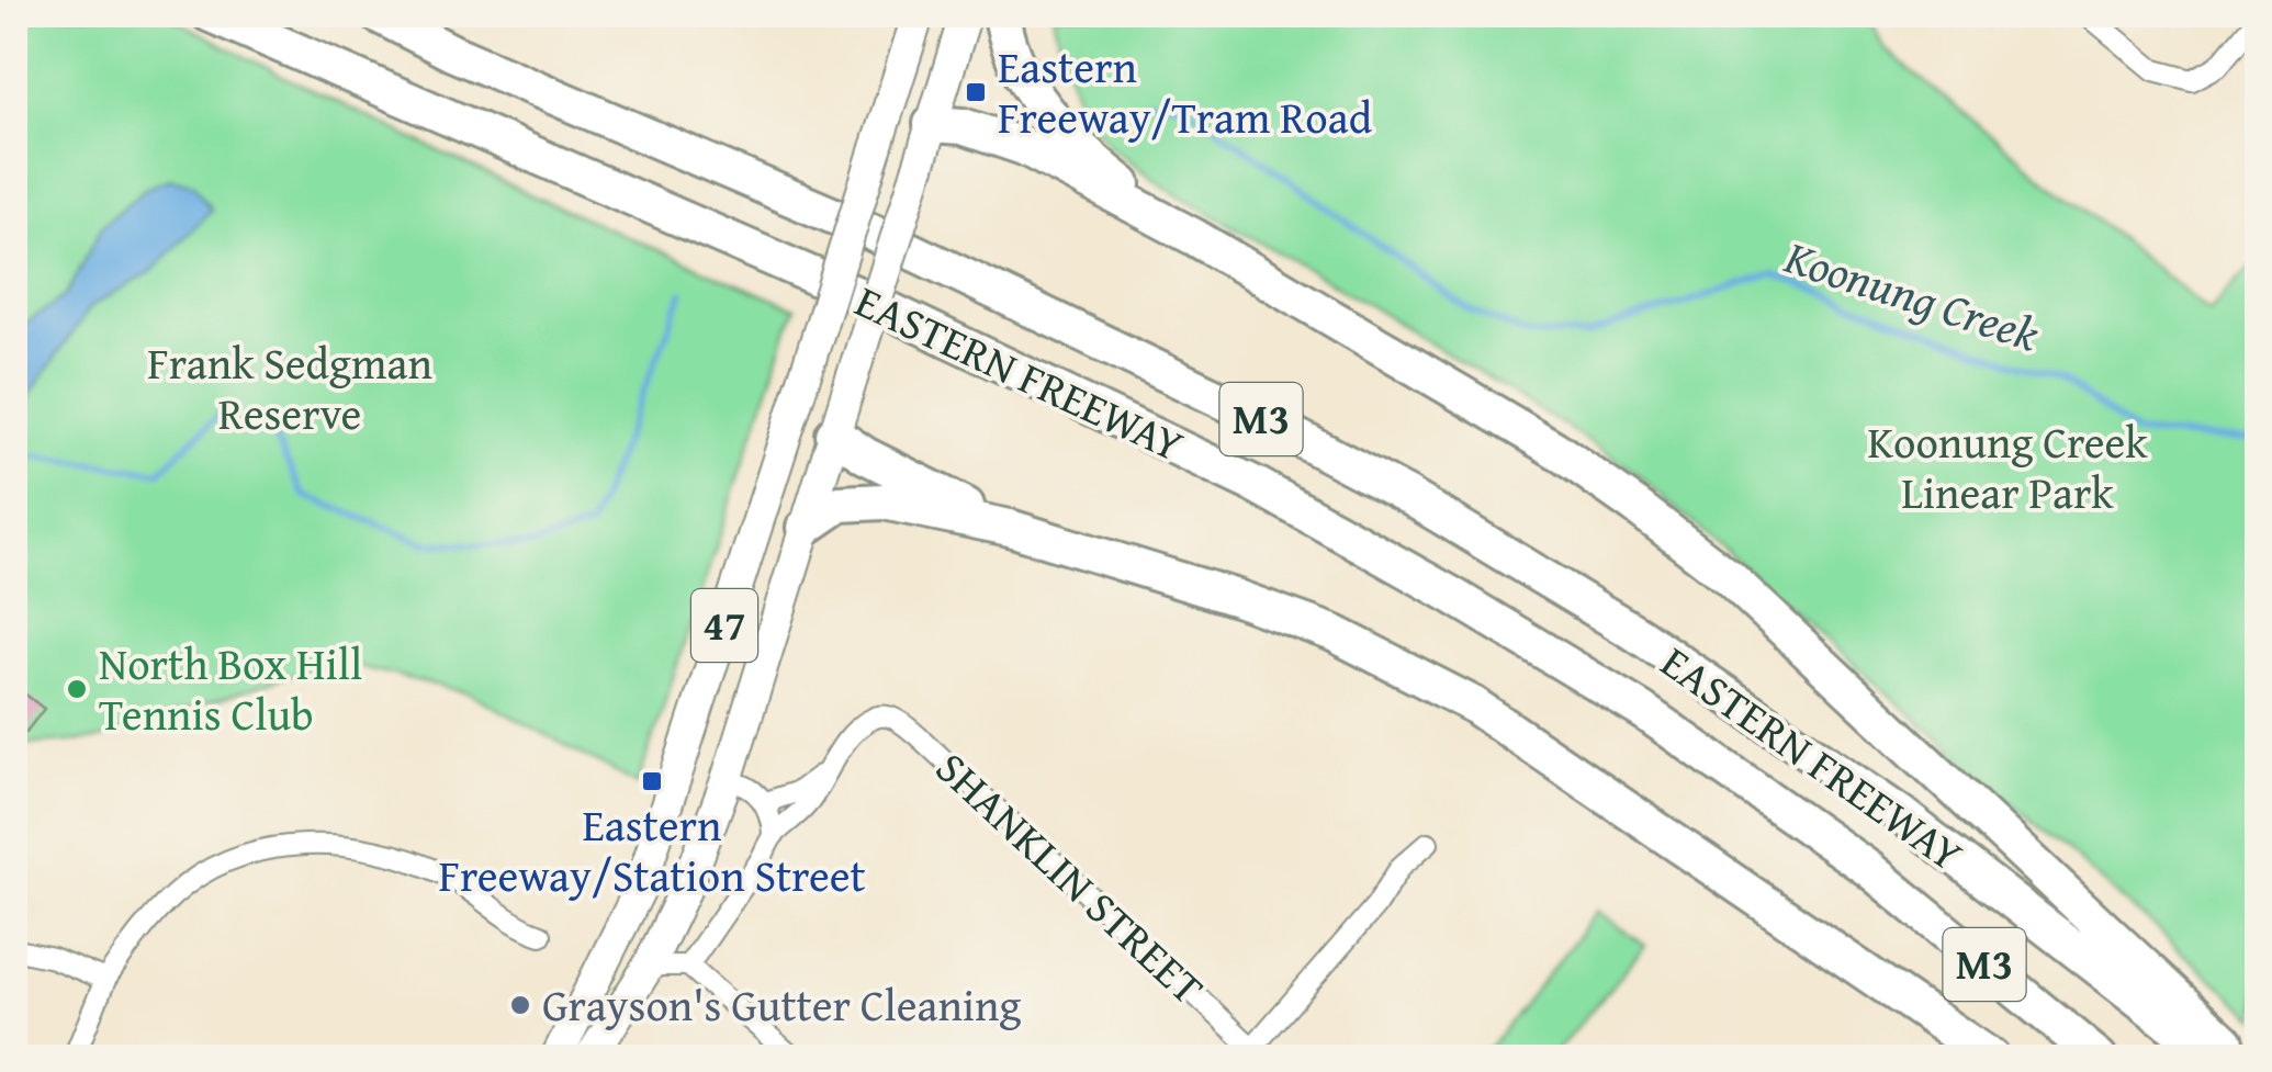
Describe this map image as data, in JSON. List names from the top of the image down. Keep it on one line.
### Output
{"streets":{"highway":["EASTERN FREEWAY","M3"],"main road":["47"],"street":["SHANKLIN STREET"]},"water":["Koonung Creek"],"parks":["Frank Sedgman Reserve","Koonung Creek Linear Park"],"places":{"transit":["Eastern Freeway/Tram Road","Eastern Freeway/Station Street"],"other":["North Box Hill Tennis Club","Grayson's Gutter Cleaning"]}}
